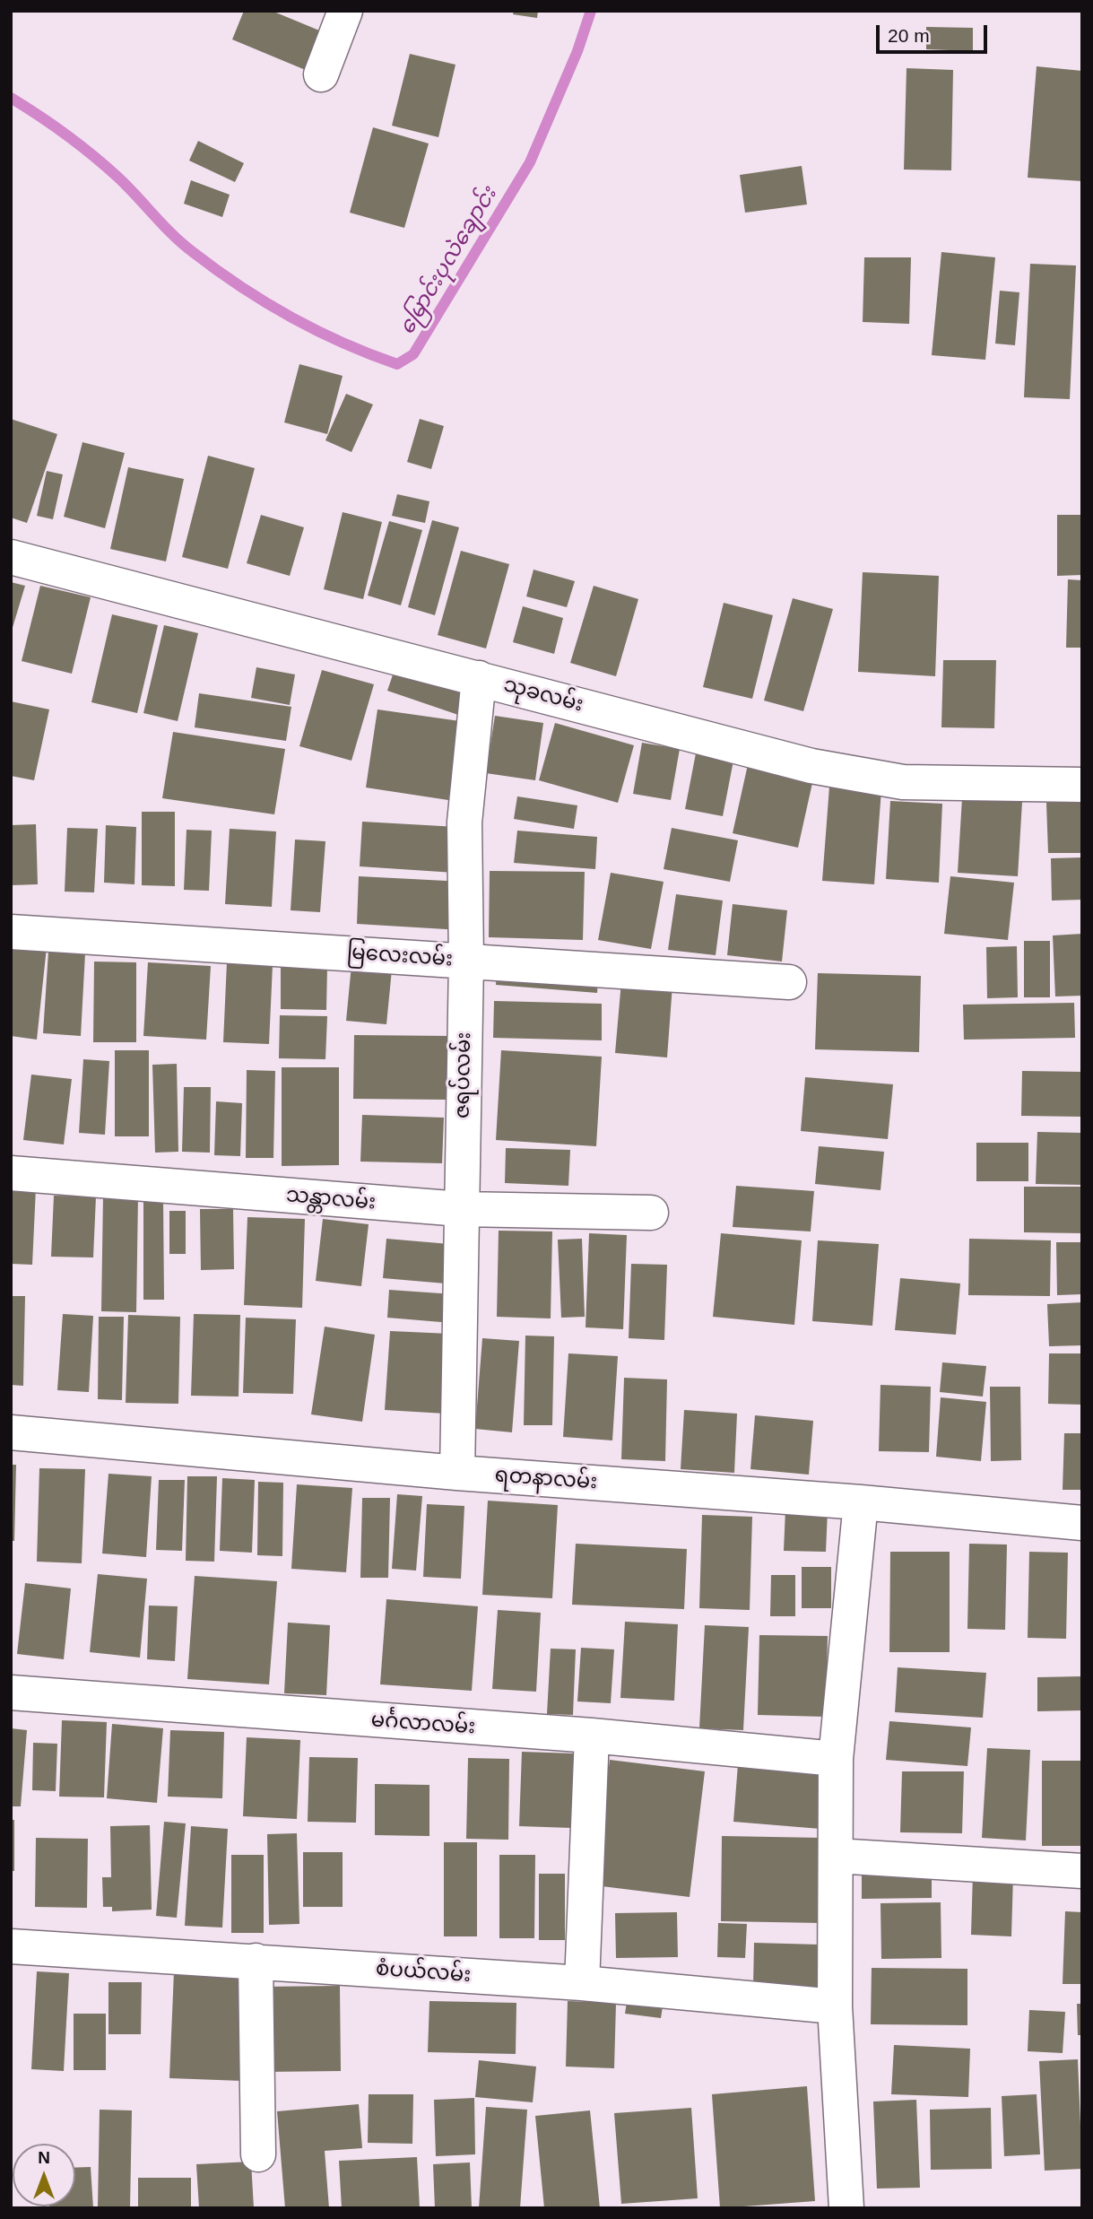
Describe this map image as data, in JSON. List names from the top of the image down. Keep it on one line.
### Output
{"streets":{"street":["သုခလမ်း","မြလေးလမ်း","ဇရပ်လမ်း","သန္တာလမ်း","ရတနာလမ်း","မင်္ဂလာလမ်း","စံပယ်လမ်း"]},"crossings":[["သုခလမ်း","ဇရပ်လမ်း"],["မြလေးလမ်း","ဇရပ်လမ်း"],["ဇရပ်လမ်း","သန္တာလမ်း"],["ဇရပ်လမ်း","ရတနာလမ်း"]],"water":["မြောင်းပုလဲချောင်း"],"scale_bar":"20 m","north":"top"}
